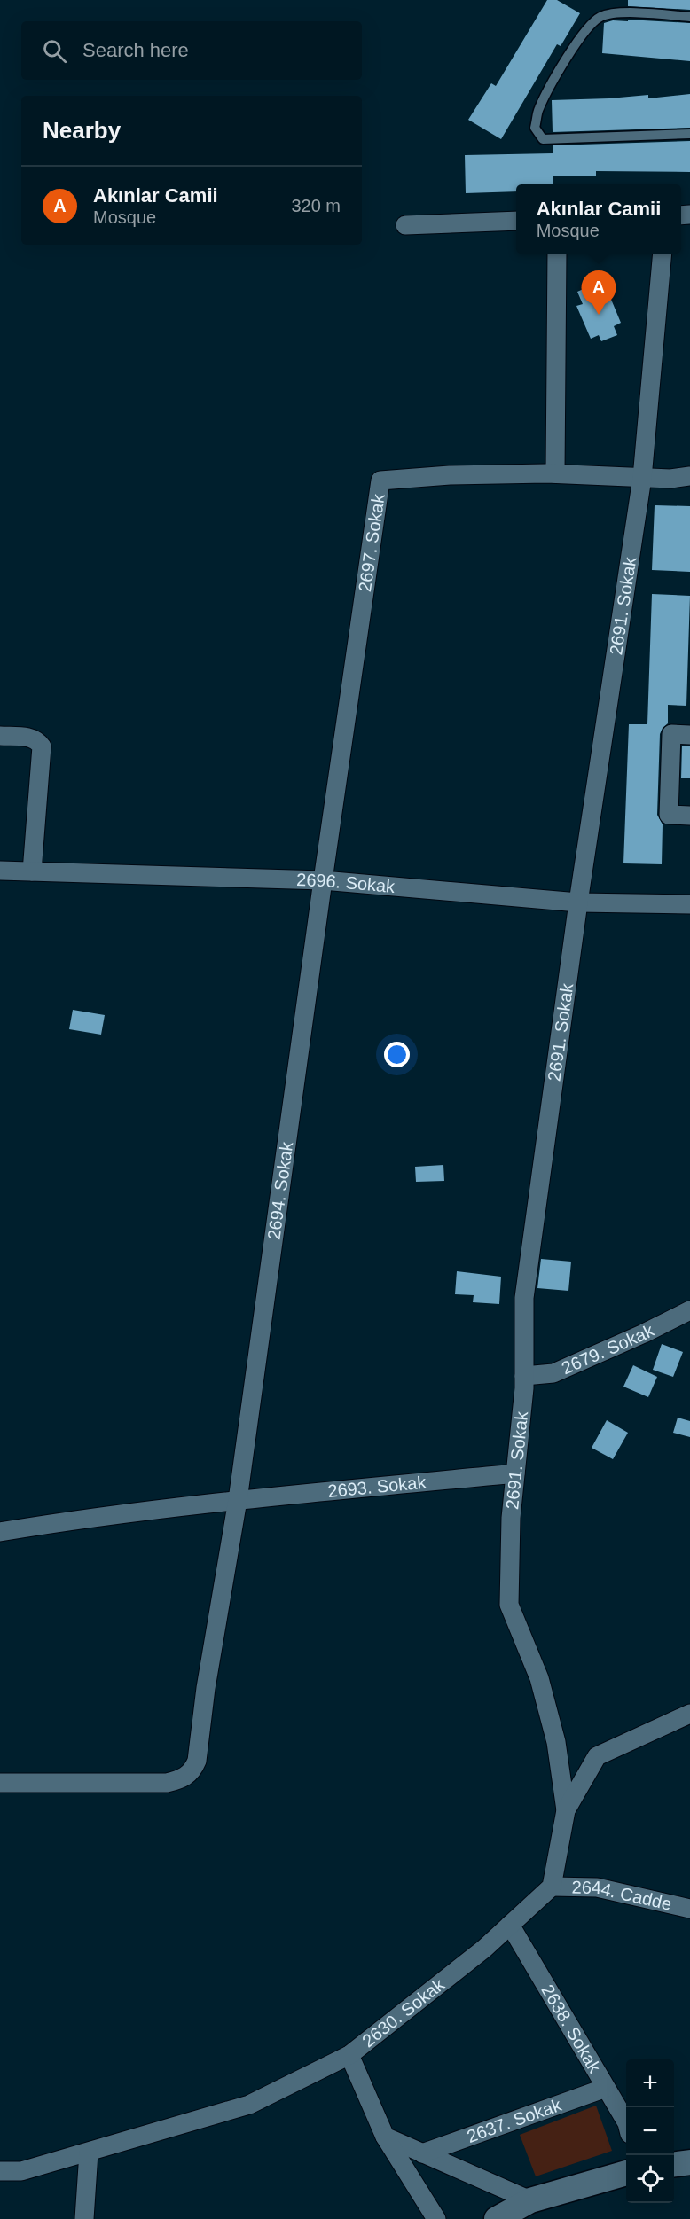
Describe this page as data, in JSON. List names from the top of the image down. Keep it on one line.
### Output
{"streets":{"street":["2697. Sokak","2691. Sokak","2696. Sokak","2694. Sokak","2679. Sokak","2693. Sokak","2644. Cadde","2630. Sokak","2638. Sokak","2637. Sokak"]},"crossings":[["2697. Sokak","2691. Sokak"],["2697. Sokak","2696. Sokak"],["2697. Sokak","2694. Sokak"],["2691. Sokak","2696. Sokak"],["2691. Sokak","2679. Sokak"],["2691. Sokak","2693. Sokak"],["2696. Sokak","2694. Sokak"],["2694. Sokak","2693. Sokak"],["2644. Cadde","2630. Sokak"],["2630. Sokak","2638. Sokak"],["2638. Sokak","2637. Sokak"]],"page":{"search":"Search here","heading":"Nearby","list":[{"mark":"A","name":"Akınlar Camii","note":"Mosque","value":"320 m"}],"popup":["Akınlar Camii","Mosque"],"pins":"A","map_buttons":["+","−"]}}
